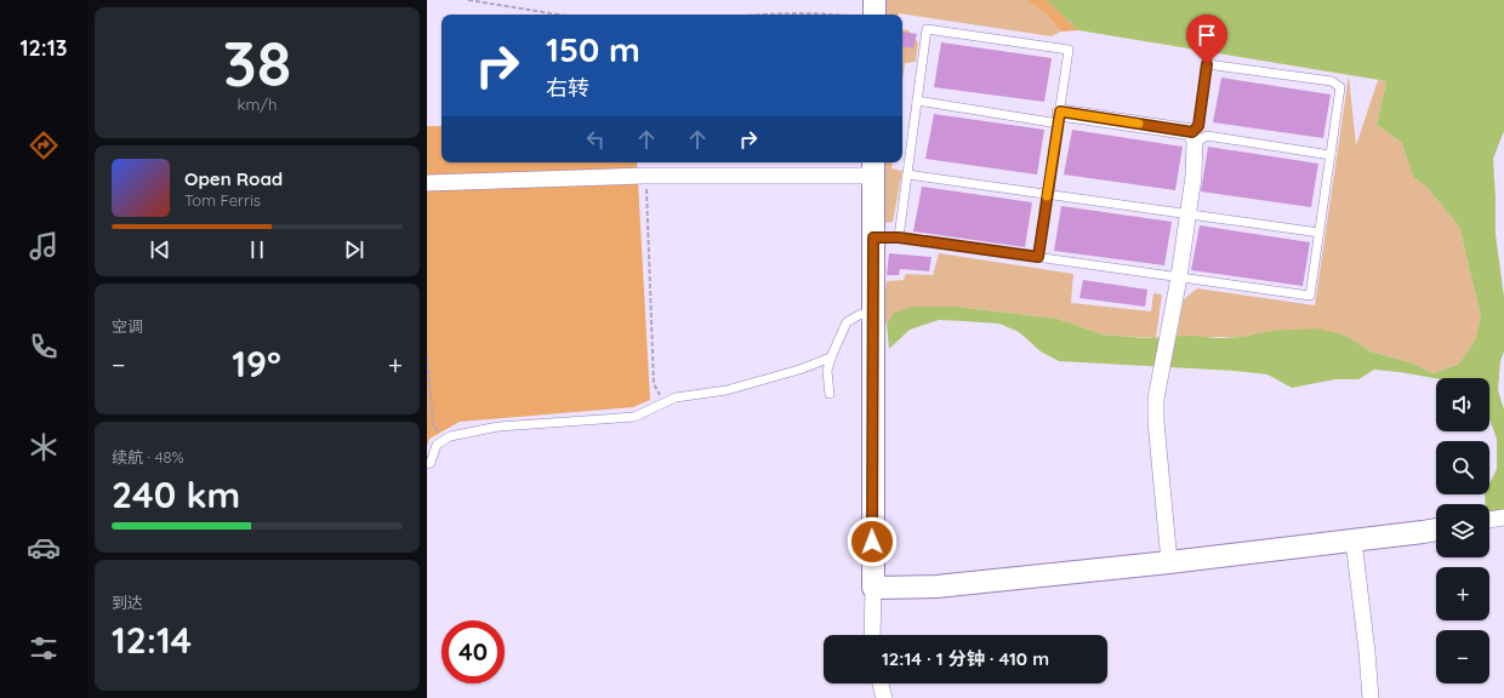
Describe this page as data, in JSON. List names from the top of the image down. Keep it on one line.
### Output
{"page":{"tabs":"12:13","tile":[["38","km/h"],"空调",["续航 · 48%","240 km"],["到达","12:14"]],"turn":["150 m","右转"],"song":["Open Road","Tom Ferris"],"heat":["−","19°","+"],"map_buttons":["+","−"],"limit":"40","trip":"12:14 · 1 分钟 · 410 m"}}
